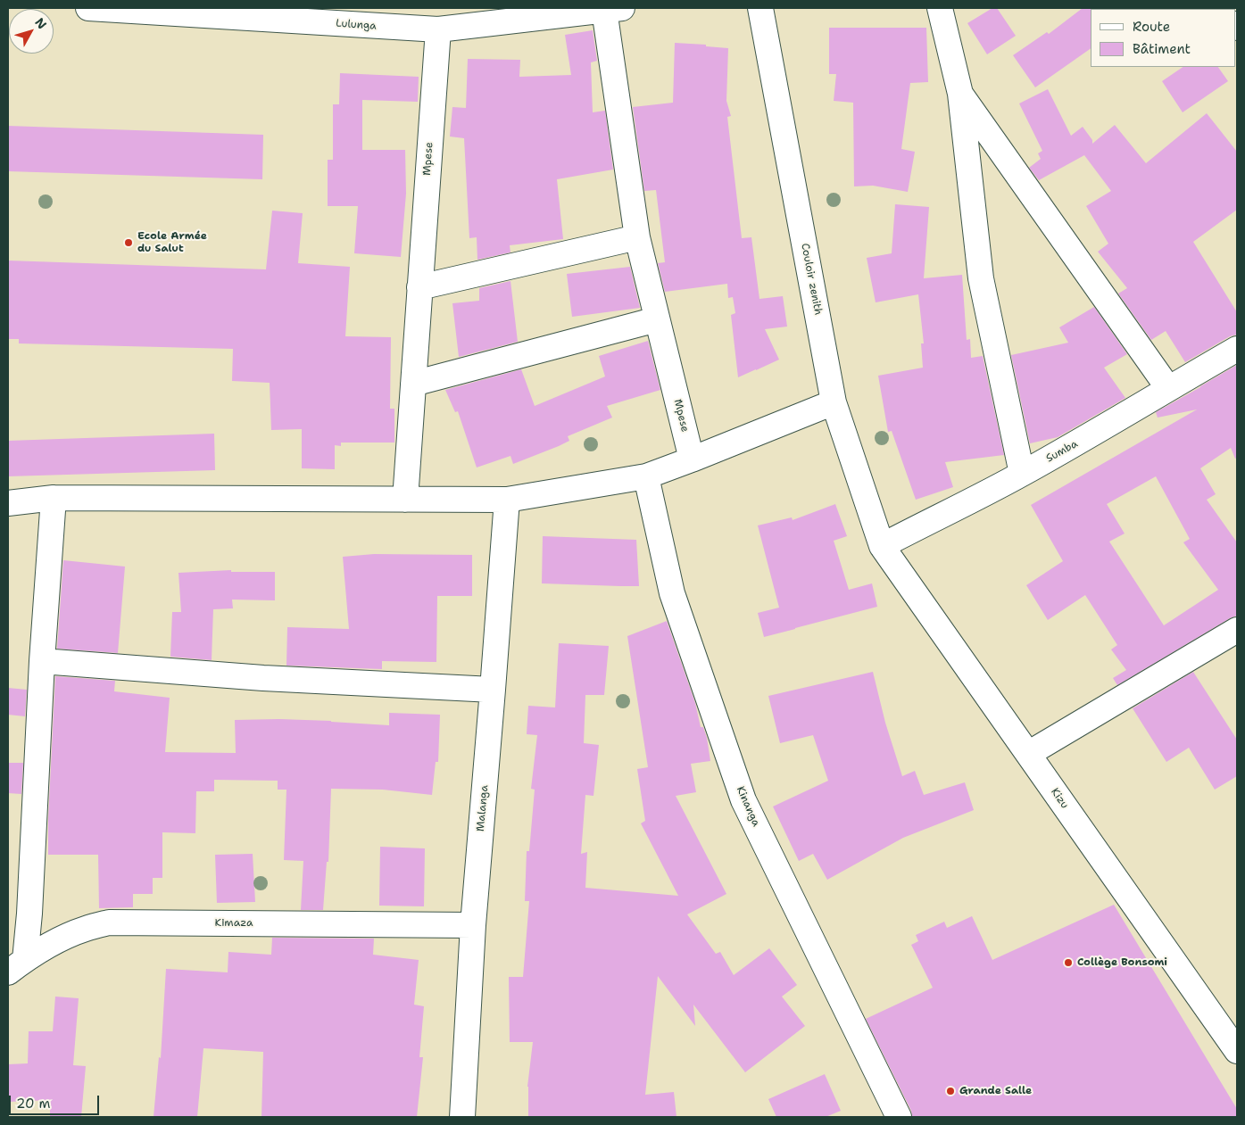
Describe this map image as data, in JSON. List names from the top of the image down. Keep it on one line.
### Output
{"streets":{"street":["Lulunga","Mpese","Couloir zenith","Sumba","Kizu","Kinanga","Malanga","Kimaza"]},"crossings":[["Lulunga","Mpese"],["Couloir zenith","Sumba"],["Couloir zenith","Kizu"],["Sumba","Kizu"],["Malanga","Kimaza"]],"places":["Ecole Armée du Salut","Collège Bonsomi","Grande Salle"],"legend":["Route","Bâtiment"],"scale_bar":"20 m","north":"top right"}
